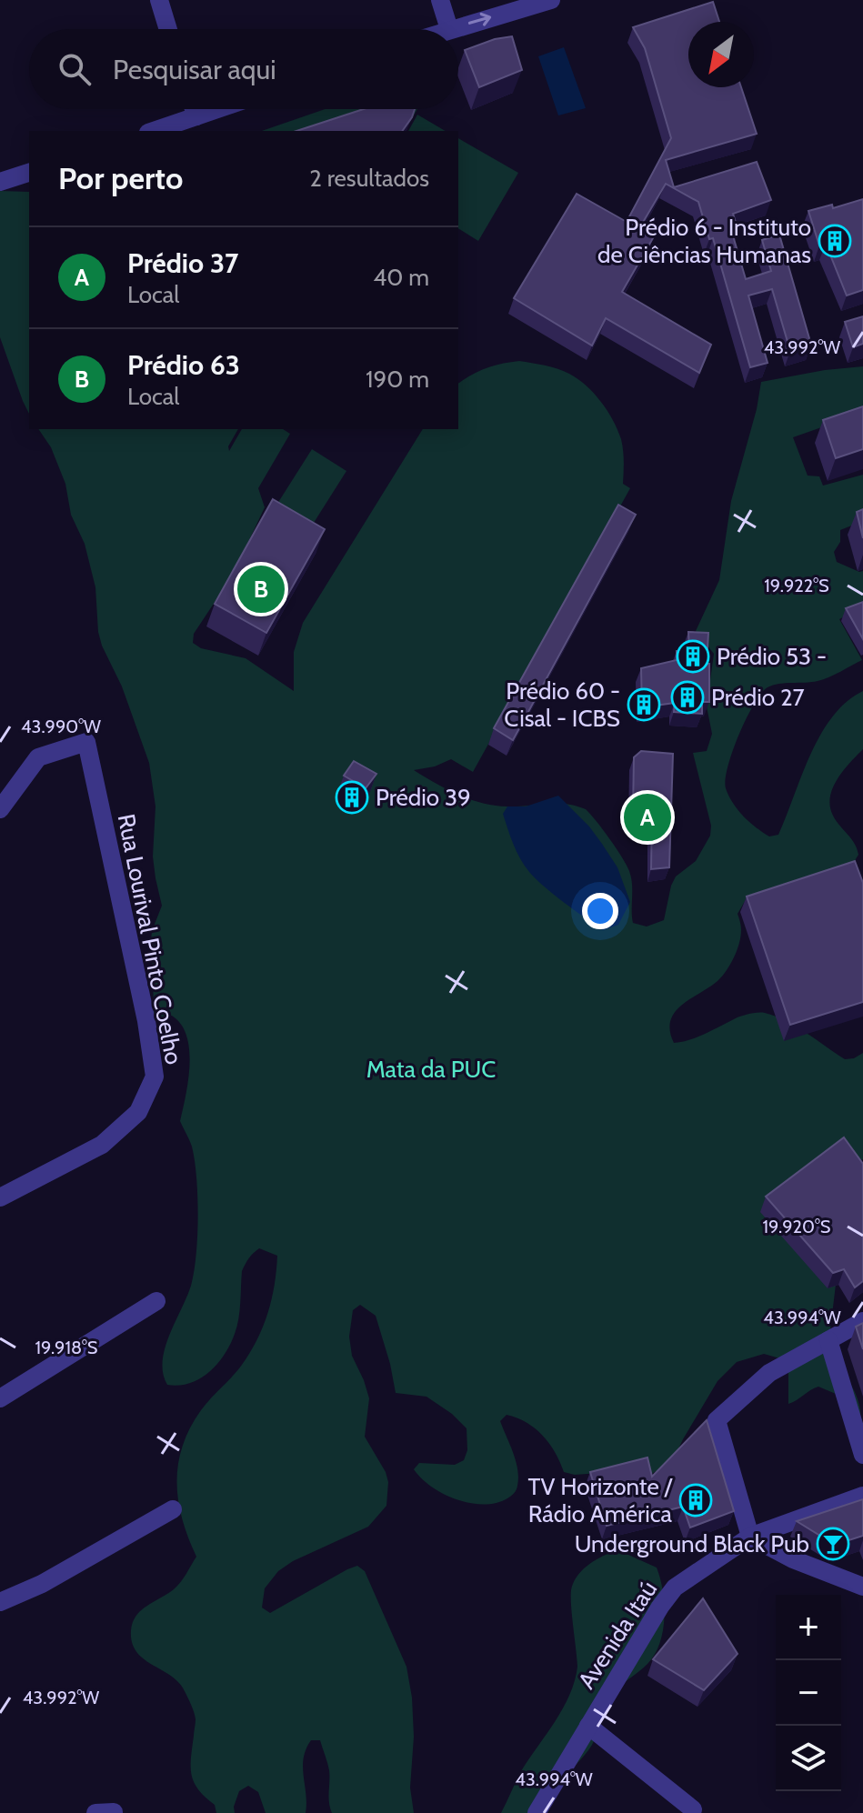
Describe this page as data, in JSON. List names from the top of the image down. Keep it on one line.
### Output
{"streets":{"street":["Rua Lourival Pinto Coelho","Avenida Itaú"]},"parks":["Mata da PUC"],"places":{"building":["Prédio 6 - Instituto de Ciências Humanas","Prédio 53 -","Prédio 27","Prédio 60 - Cisal - ICBS","Prédio 39","TV Horizonte / Rádio América"],"bar":["Underground Black Pub"]},"north":"bottom left","page":{"search":"Pesquisar aqui","heading":["Por perto","2 resultados"],"list":[{"mark":"A","name":"Prédio 37","note":"Local","value":"40 m"},{"mark":"B","name":"Prédio 63","note":"Local","value":"190 m"}],"pins":["B","A"],"map_buttons":["+","−"]},"coordinates":["43.992°W","19.922°S","43.990°W","19.920°S","43.994°W","19.918°S"]}
